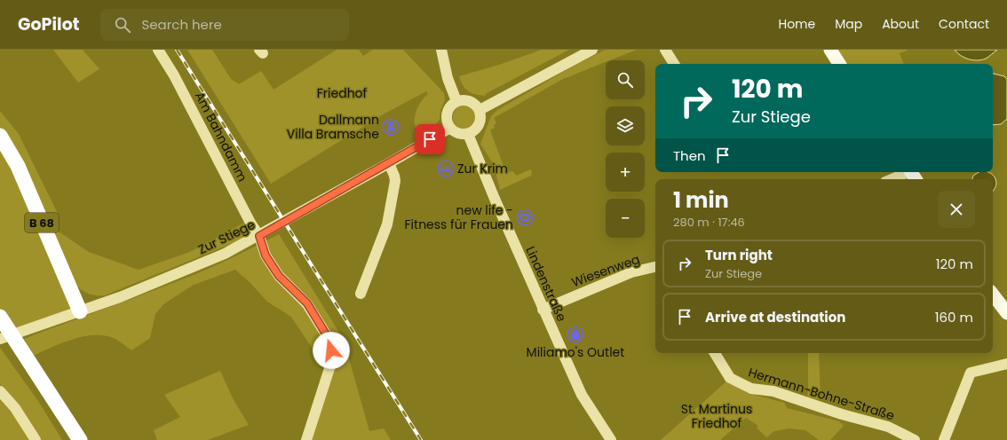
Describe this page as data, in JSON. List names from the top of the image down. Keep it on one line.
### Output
{"streets":{"highway":["B 68"],"street":["Am Bahndamm","Zur Stiege","Wiesenweg","Lindenstraße","Hermann-Bohne-Straße"]},"crossings":[["Am Bahndamm","Zur Stiege"],["B 68","Zur Stiege"],["Zur Stiege","Lindenstraße"],["Wiesenweg","Lindenstraße"]],"parks":["Friedhof","St. Martinus Friedhof"],"places":{"building":["Dallmann Villa Bramsche"],"hotel":["Zur Krim"],"sports":["new life - Fitness für Frauen"],"shop":["Miliamo's Outlet"]},"page":{"header":"GoPilot","search":"Search here","nav":["Home","Map","About","Contact"],"map_buttons":["+","−"],"turn":["120 m","Zur Stiege"],"then":"Then","heading":["1 min","280 m · 17:46"],"list":[{"name":"Turn right","note":"Zur Stiege","value":"120 m"},{"name":"Arrive at destination","value":"160 m"}]}}
